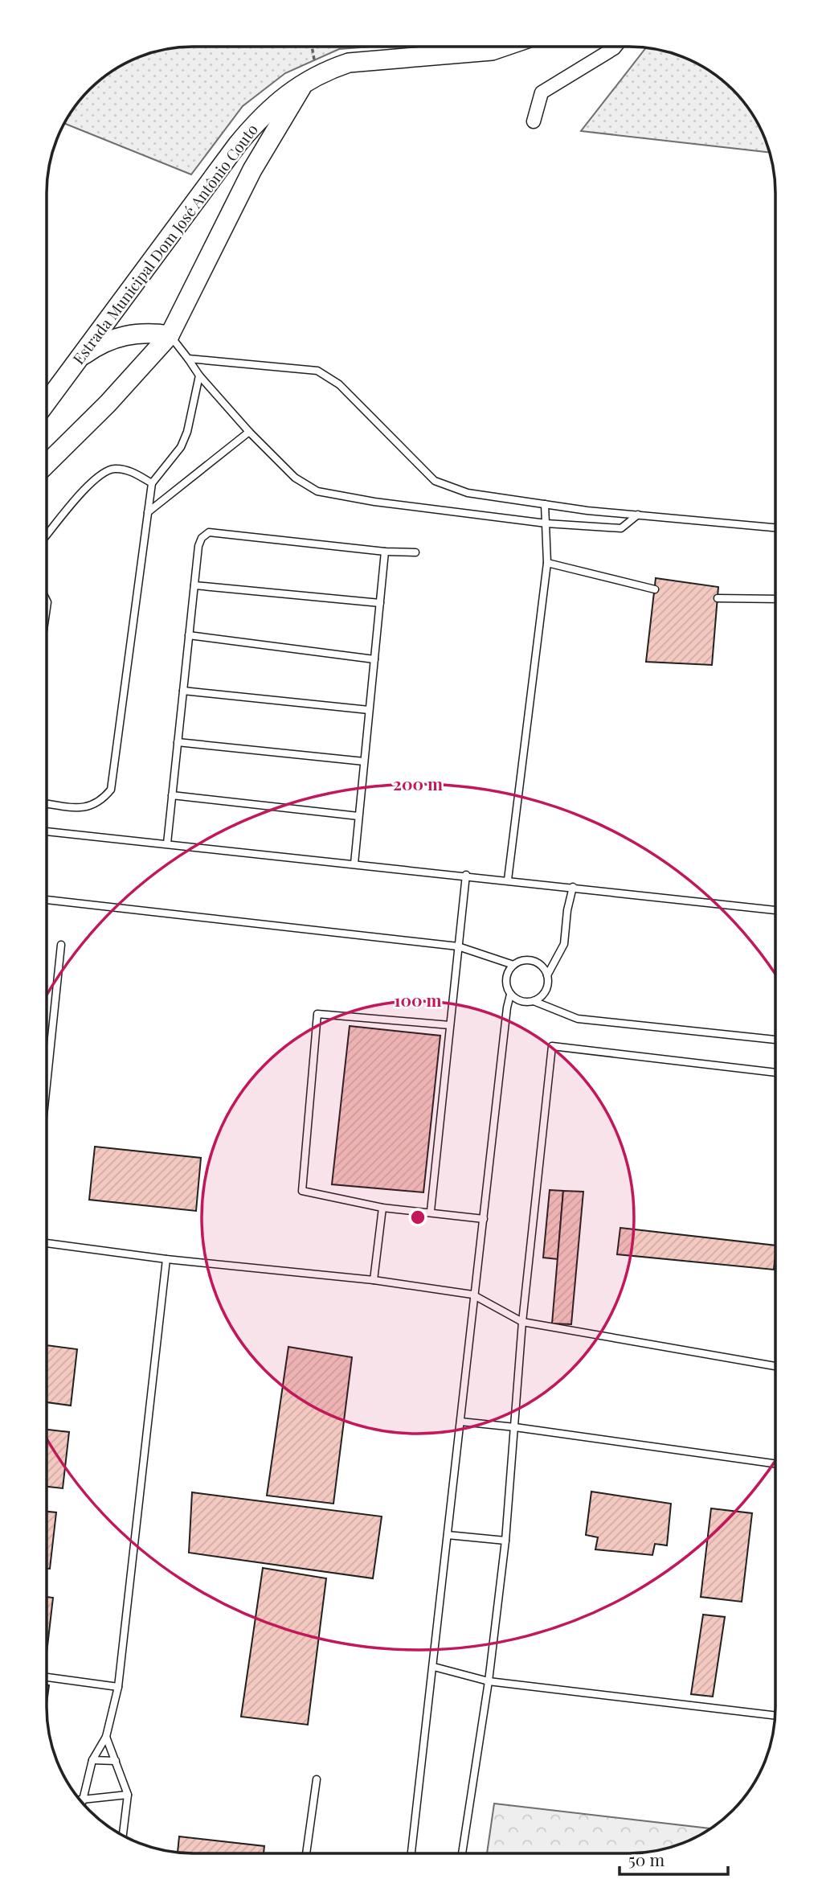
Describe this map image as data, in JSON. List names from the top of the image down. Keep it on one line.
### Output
{"streets":{"main road":["Estrada Municipal Dom José Antônio Couto"]},"scale_bar":"50 m","rings":["200 m","100 m"]}
